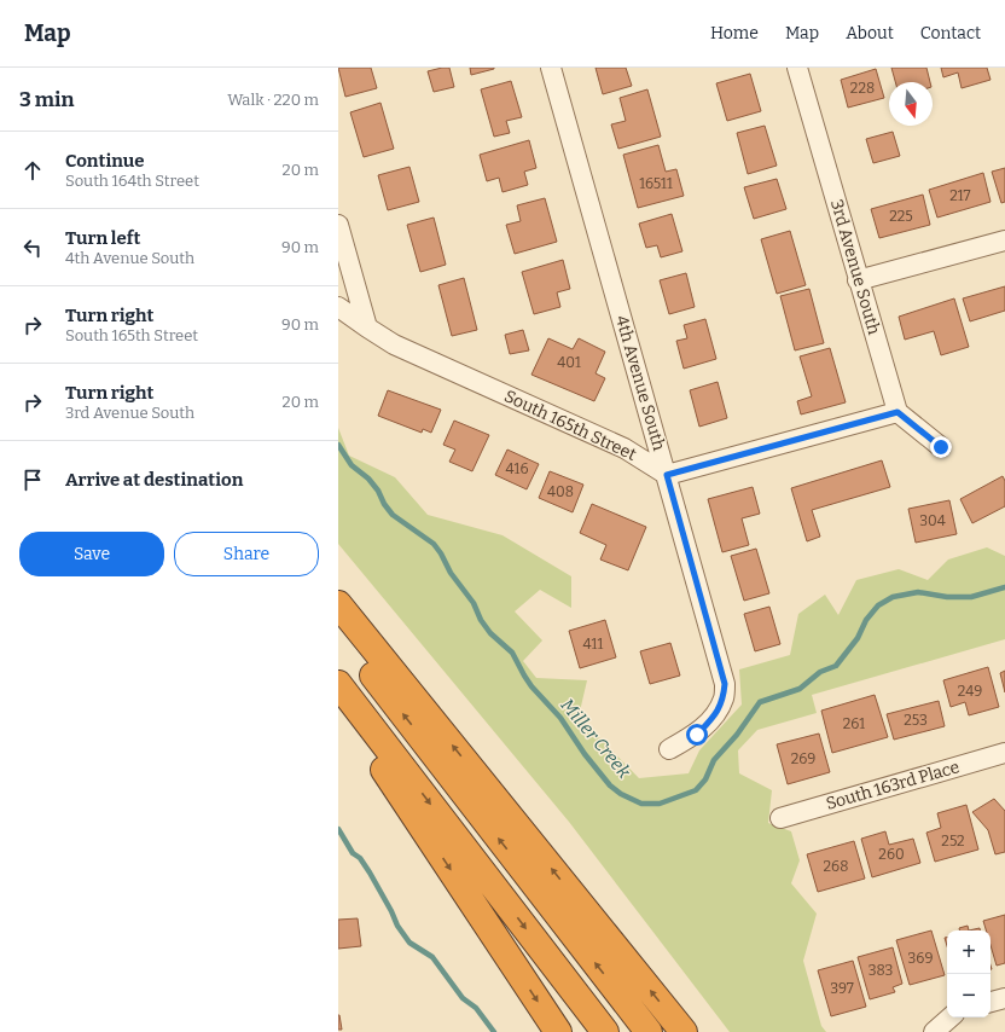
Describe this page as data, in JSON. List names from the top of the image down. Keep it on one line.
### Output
{"streets":{"street":["3rd Avenue South","4th Avenue South","South 165th Street","South 163rd Place"]},"crossings":[["4th Avenue South","South 165th Street"]],"water":["Miller Creek"],"house_numbers":["228","16511","217","225","401","416","408","304","411","249","253","261","269","252","260","268","369","383","397"],"north":"bottom","page":{"header":"Map","nav":["Home","Map","About","Contact"],"heading":["3 min","Walk · 220 m"],"list":[["Continue","South 164th Street","20 m"],["Turn left","4th Avenue South","90 m"],["Turn right","South 165th Street","90 m"],["Turn right","3rd Avenue South","20 m"],"Arrive at destination"],"buttons":["Save","Share"],"map_buttons":["+","−"]}}
